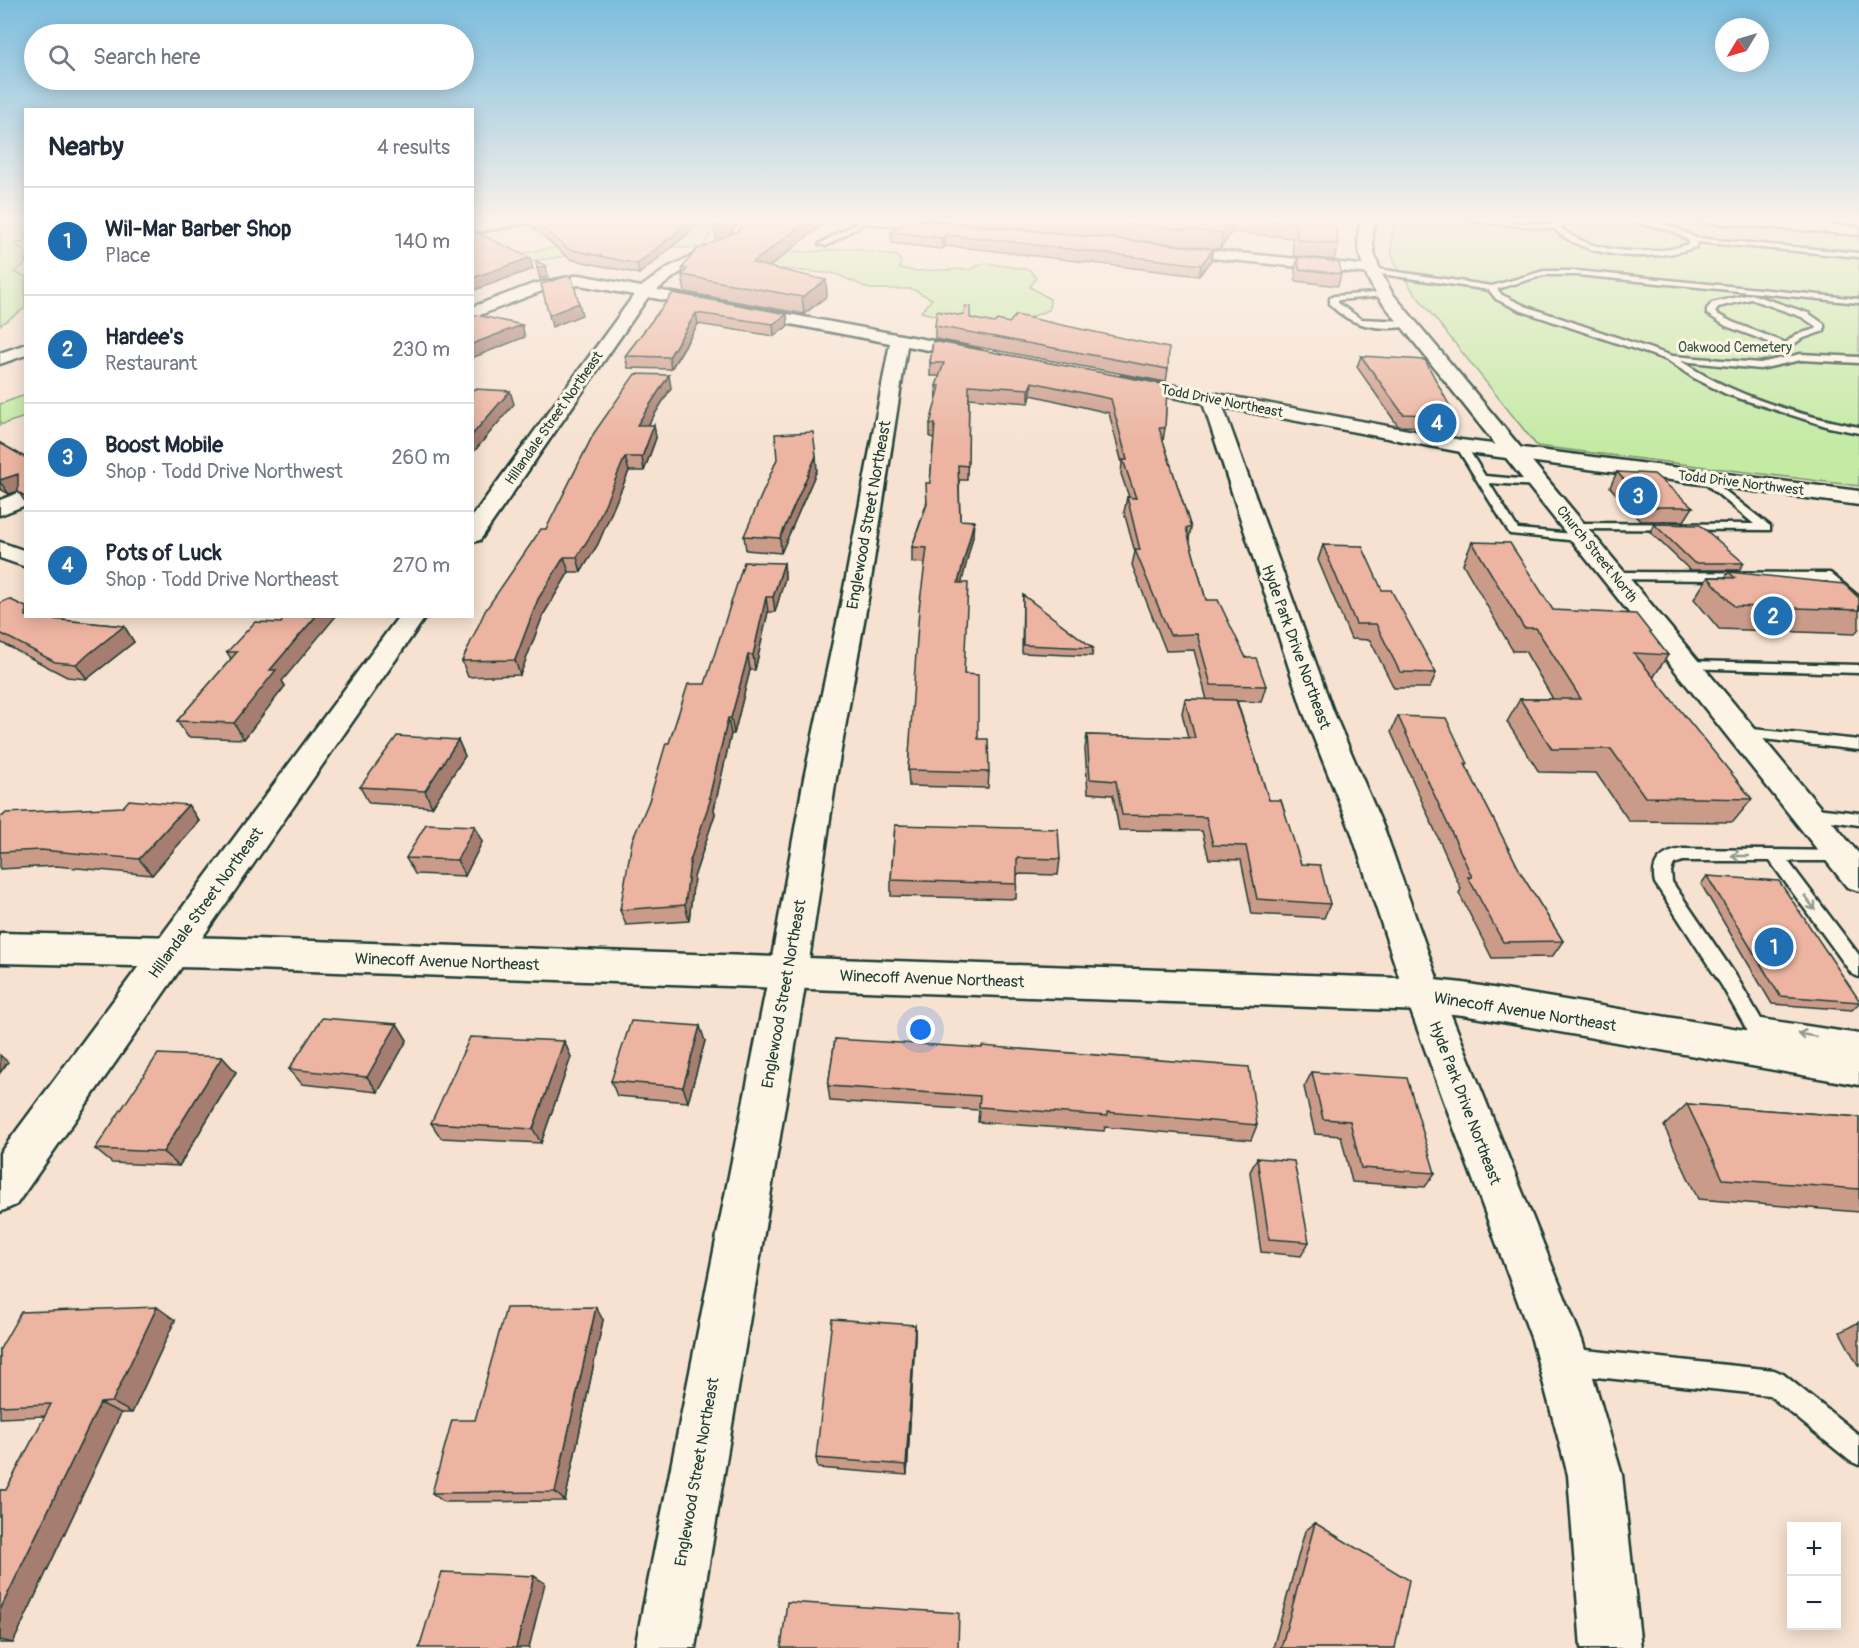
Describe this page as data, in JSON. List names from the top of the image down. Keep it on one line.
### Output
{"streets":{"street":["Todd Drive Northeast","Hillandale Street Northeast","Todd Drive Northwest","Englewood Street Northeast","Church Street North","Hyde Park Drive Northeast","Winecoff Avenue Northeast"]},"crossings":[["Todd Drive Northeast","Todd Drive Northwest"],["Todd Drive Northeast","Church Street North"],["Todd Drive Northeast","Hyde Park Drive Northeast"],["Hillandale Street Northeast","Winecoff Avenue Northeast"],["Todd Drive Northwest","Church Street North"],["Englewood Street Northeast","Winecoff Avenue Northeast"],["Hyde Park Drive Northeast","Winecoff Avenue Northeast"]],"parks":["Oakwood Cemetery"],"north":"bottom left","page":{"search":"Search here","heading":["Nearby","4 results"],"list":[{"mark":"1","name":"Wil-Mar Barber Shop","note":"Place","value":"140 m"},{"mark":"2","name":"Hardee's","note":"Restaurant","value":"230 m"},{"mark":"3","name":"Boost Mobile","note":"Shop · Todd Drive Northwest","value":"260 m"},{"mark":"4","name":"Pots of Luck","note":"Shop · Todd Drive Northeast","value":"270 m"}],"pins":["4","3","2","1"],"map_buttons":["+","−"]}}
